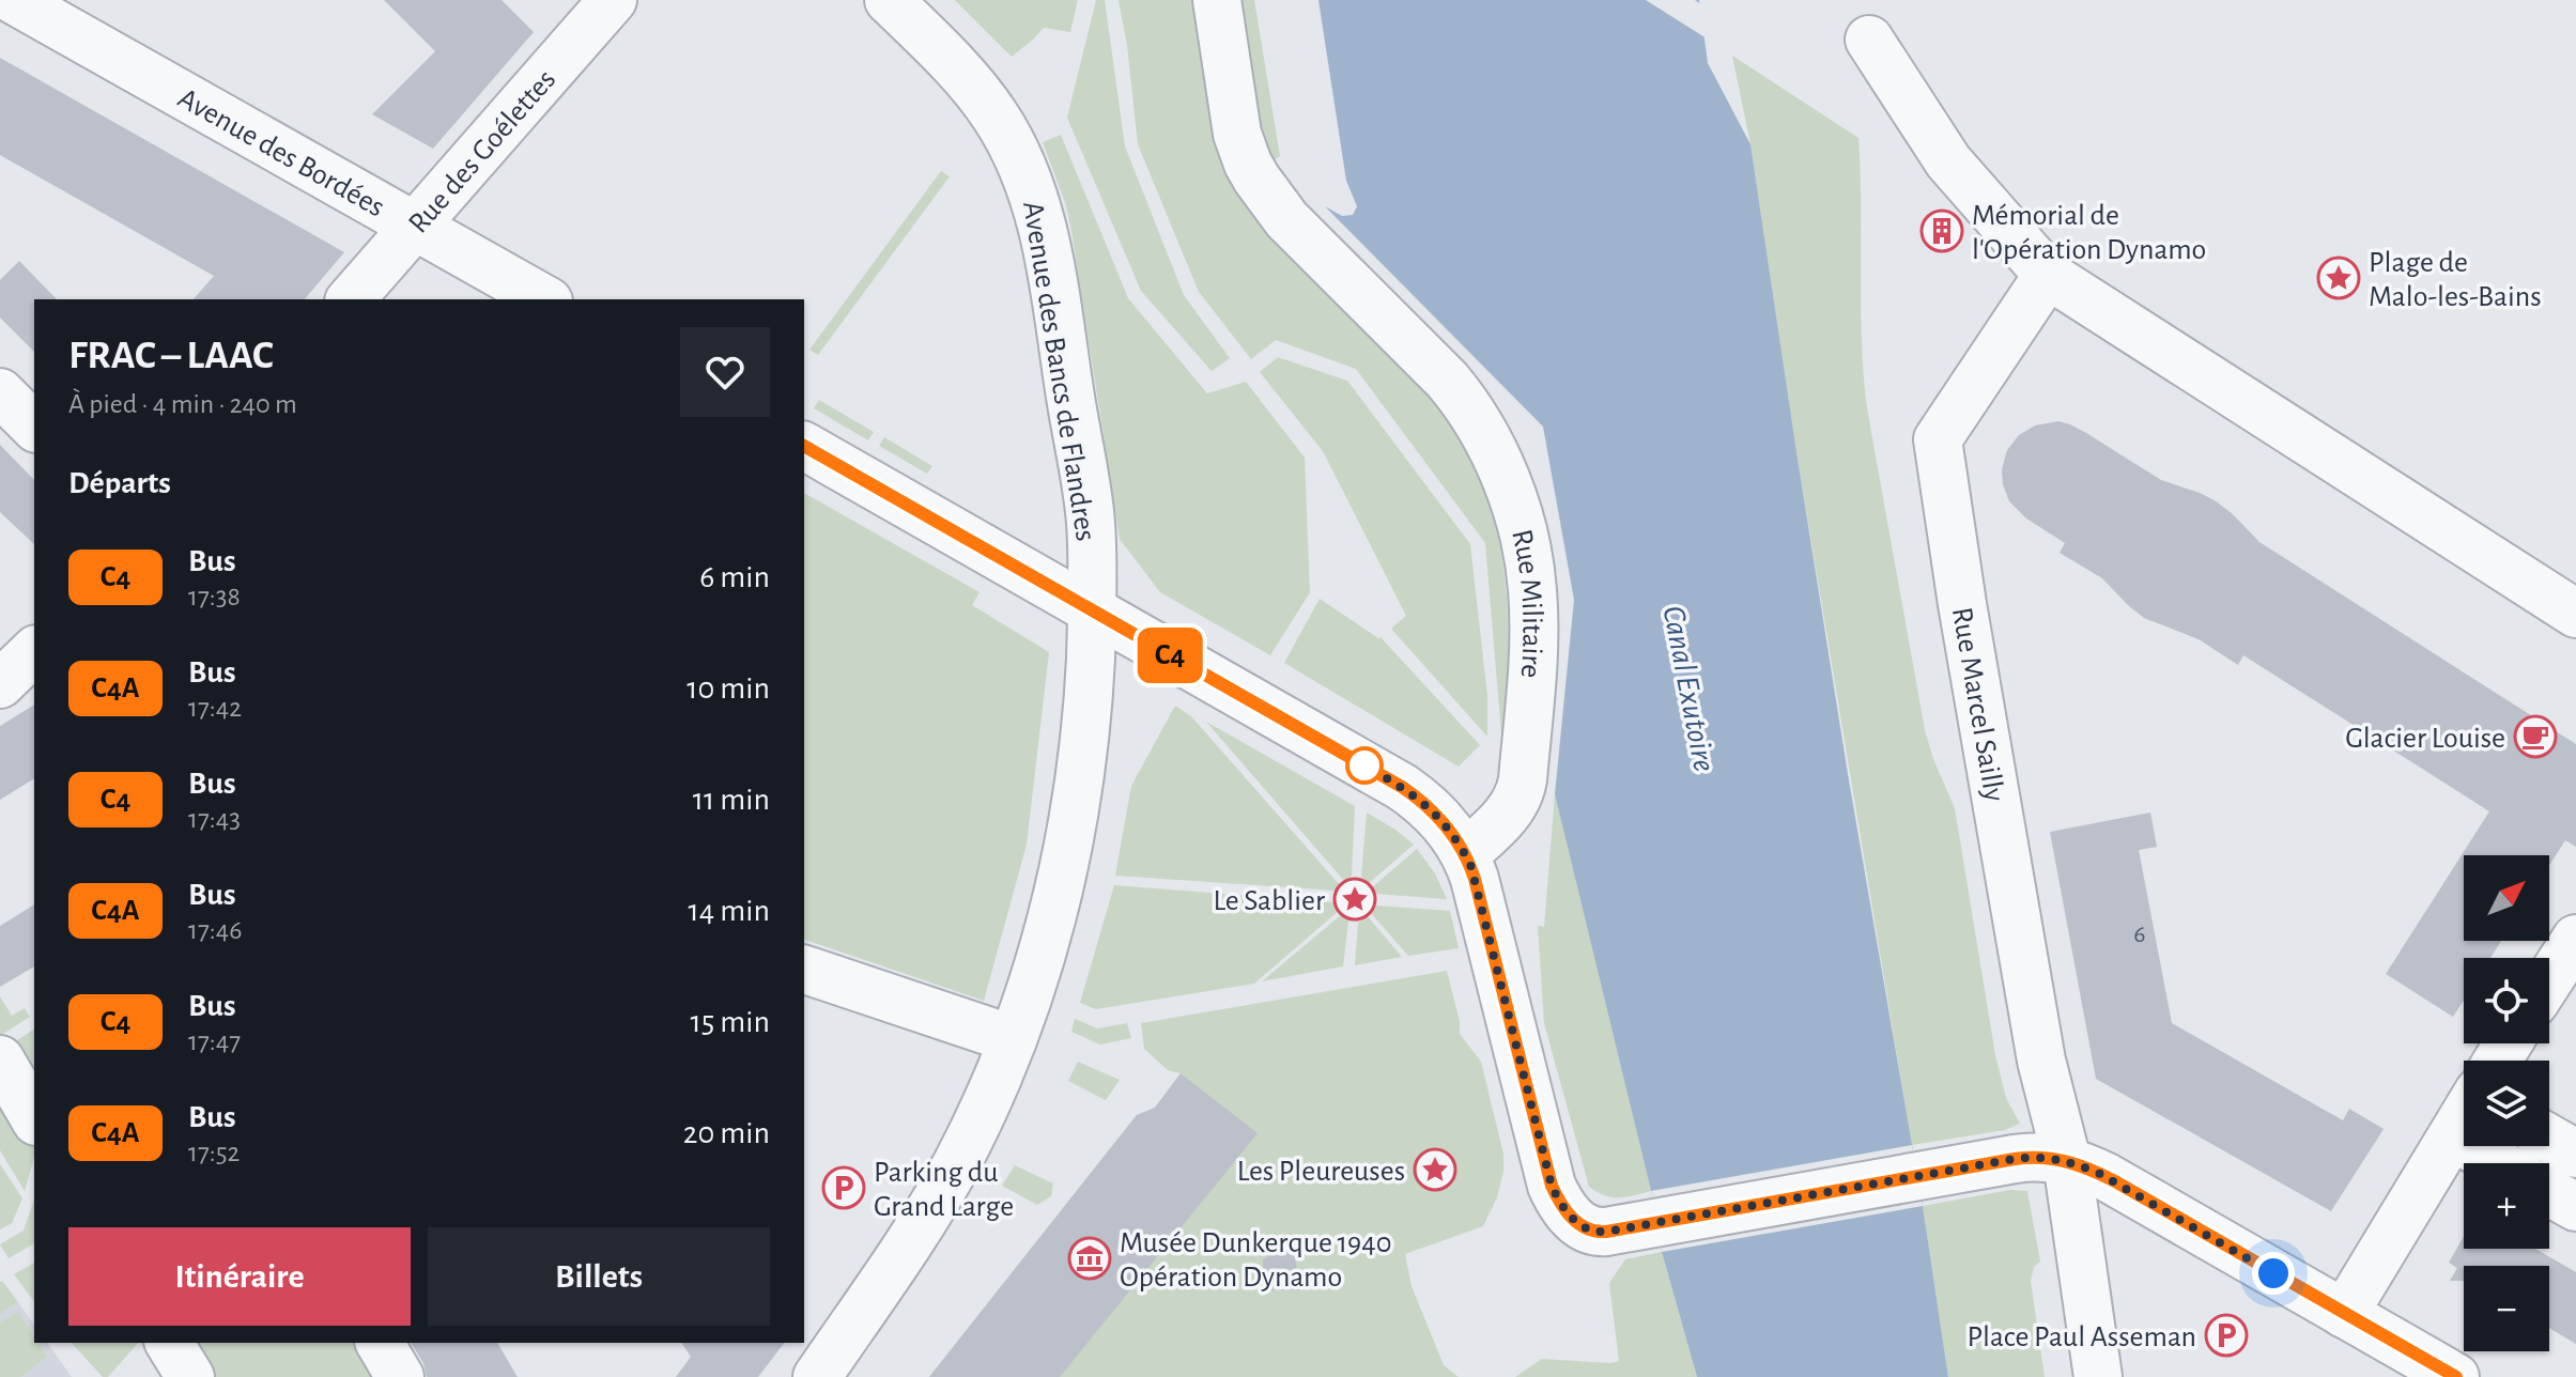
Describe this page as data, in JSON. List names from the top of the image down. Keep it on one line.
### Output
{"streets":{"street":["Avenue des Bordées","Rue des Goélettes","Avenue des Bancs de Flandres","Rue Militaire","Rue Marcel Sailly"]},"crossings":[["Avenue des Bordées","Rue des Goélettes"]],"water":["Canal Exutoire"],"places":{"building":["Mémorial de l'Opération Dynamo"],"place":["Plage de Malo-les-Bains","Le Sablier","Les Pleureuses"],"cafe":["Glacier Louise"],"parking":["Parking du Grand Large","Place Paul Asseman"],"museum":["Musée Dunkerque 1940 Opération Dynamo"]},"lines":["bus line C4"],"house_numbers":["6"],"north":"top right","page":{"on_map":"C4","heading":[["FRAC – LAAC","À pied · 4 min · 240 m"],"Départs"],"list":[{"mark":"C4","name":"Bus","note":"17:38","value":"6 min"},{"mark":"C4A","name":"Bus","note":"17:42","value":"10 min"},{"mark":"C4","name":"Bus","note":"17:43","value":"11 min"},{"mark":"C4A","name":"Bus","note":"17:46","value":"14 min"},{"mark":"C4","name":"Bus","note":"17:47","value":"15 min"},{"mark":"C4A","name":"Bus","note":"17:52","value":"20 min"}],"map_buttons":["+","−"],"buttons":["Itinéraire","Billets"]}}
